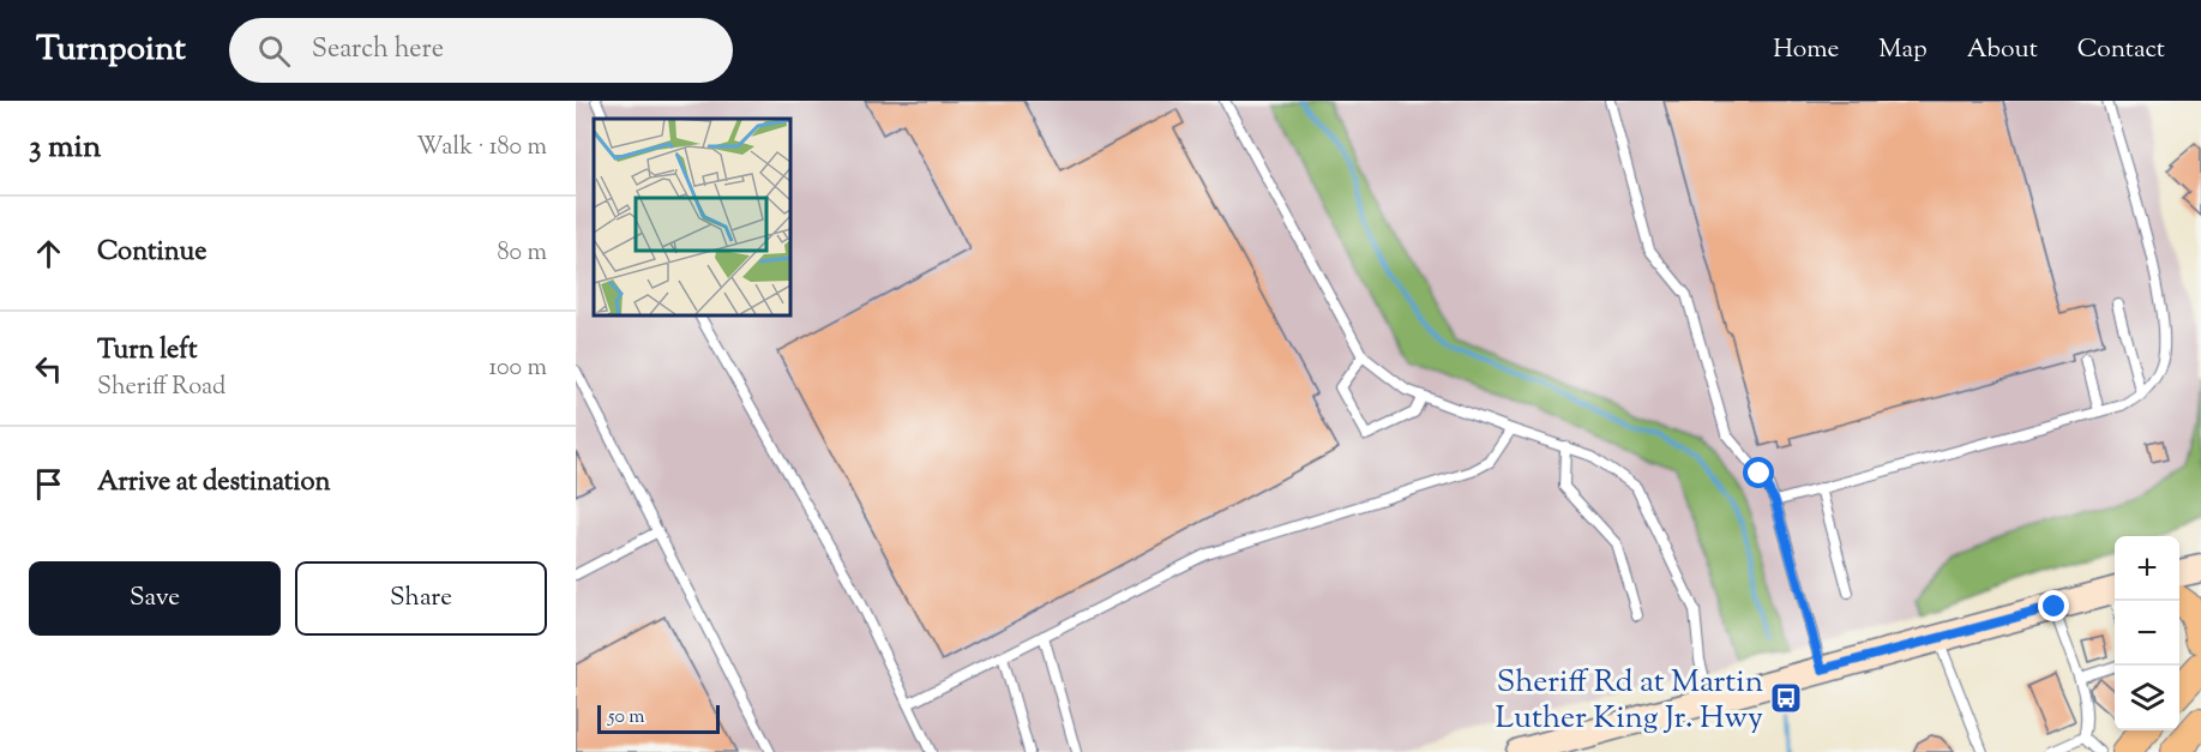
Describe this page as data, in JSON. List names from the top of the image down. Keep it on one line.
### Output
{"places":{"bus stop":["Sheriff Rd at Martin Luther King Jr. Hwy"]},"scale_bar":"50 m","page":{"header":"Turnpoint","search":"Search here","nav":["Home","Map","About","Contact"],"heading":["3 min","Walk · 180 m"],"list":[["Continue","80 m"],["Turn left","Sheriff Road","100 m"],"Arrive at destination"],"map_buttons":["+","−"],"buttons":["Save","Share"],"scale":"50 m"}}
